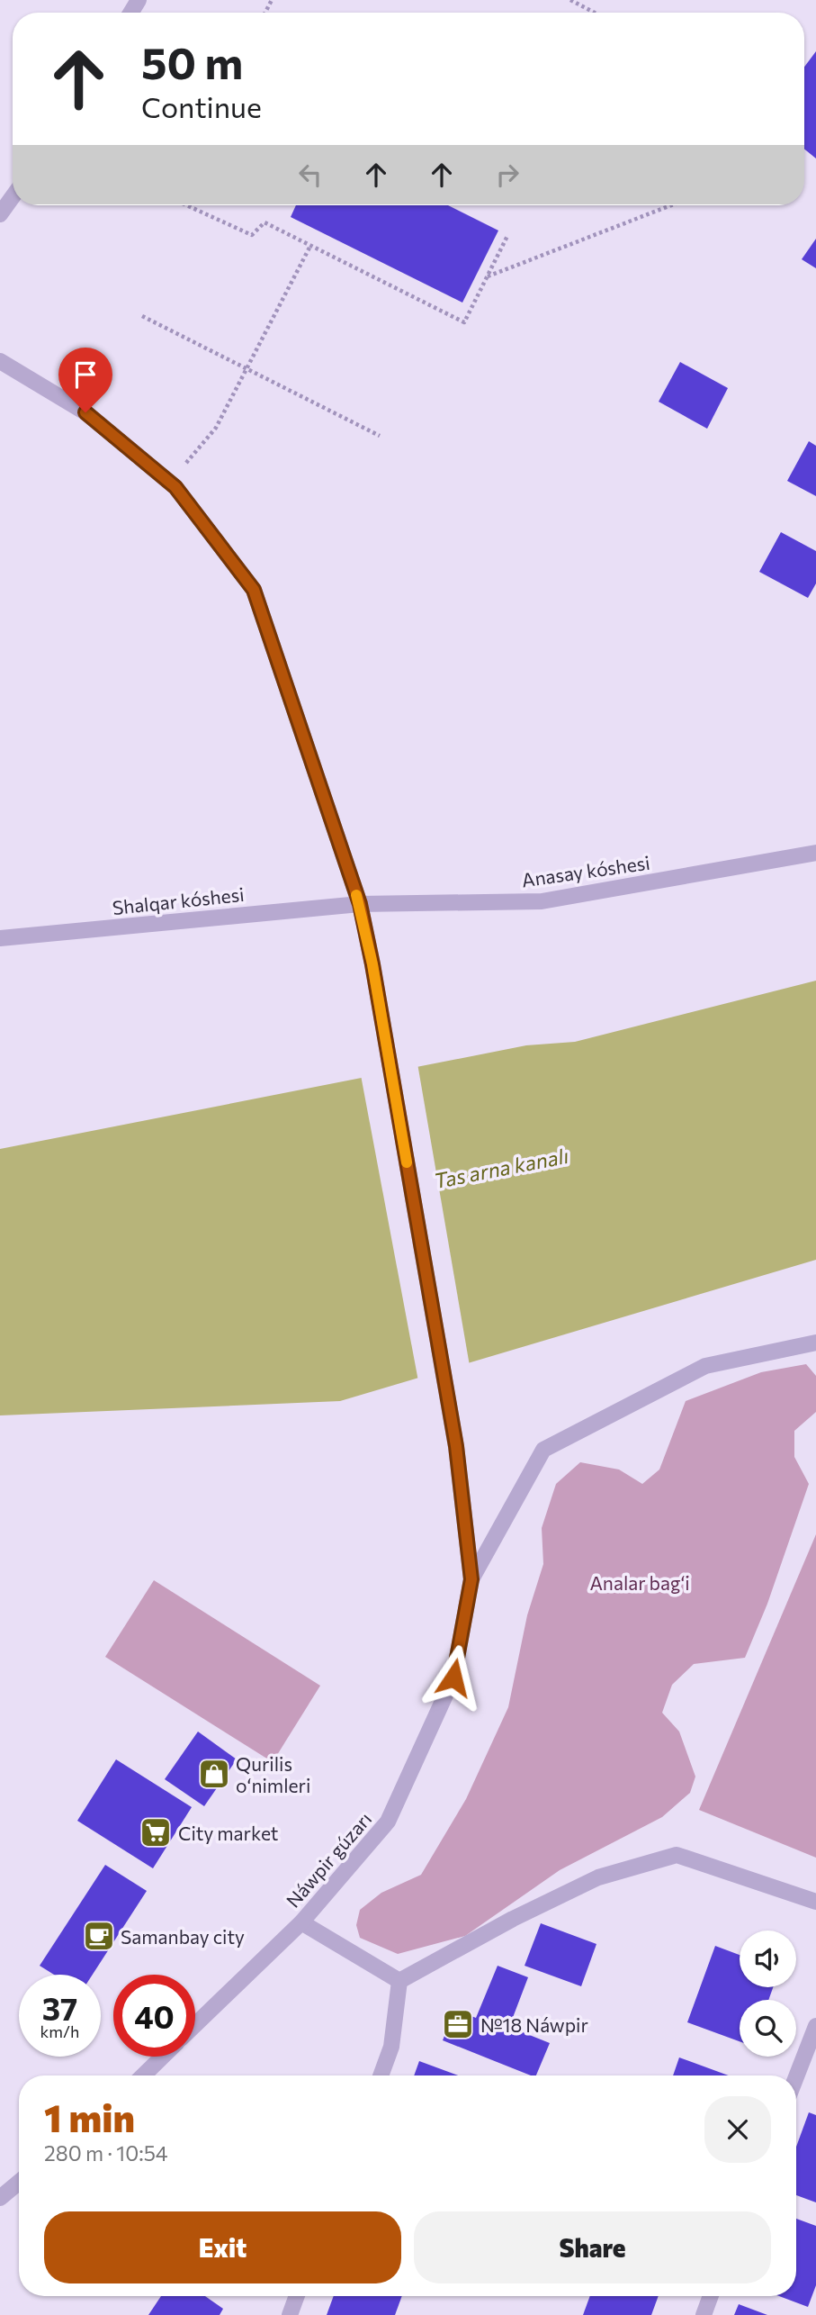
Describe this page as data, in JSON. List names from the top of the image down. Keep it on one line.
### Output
{"streets":{"street":["Anasay kóshesi","Shalqar kóshesi","Náwpir gúzarı"]},"crossings":[["Anasay kóshesi","Shalqar kóshesi"],["Anasay kóshesi","Náwpir gúzarı"],["Shalqar kóshesi","Náwpir gúzarı"]],"water":["Tas arna kanalı"],"parks":["Analar bagʻi"],"places":{"shop":["Qurilis oʻnimleri"],"supermarket":["City market"],"cafe":["Samanbay city"],"office":["№18 Náwpir"]},"page":{"turn":["50 m","Continue"],"speed":"37 km/h","limit":"40","heading":["1 min","280 m · 10:54"],"buttons":["Exit","Share"]}}
